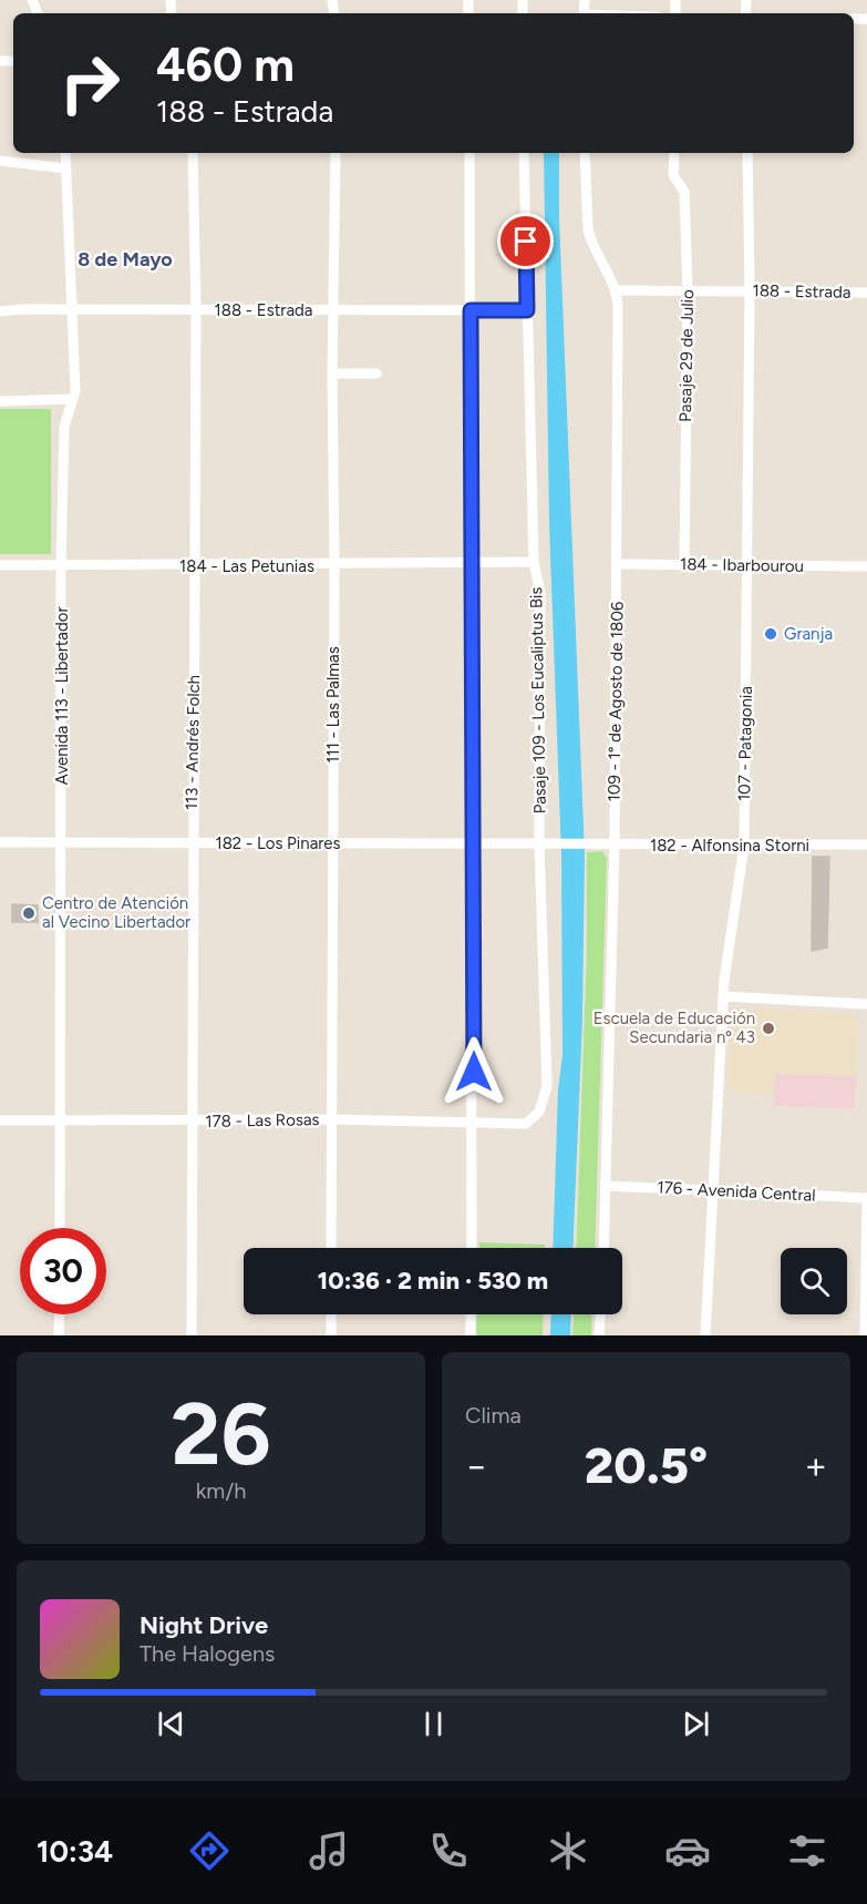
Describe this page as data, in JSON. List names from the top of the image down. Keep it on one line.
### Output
{"streets":{"street":["188 - Estrada","Pasaje 29 de Julio","184 - Ibarbourou","184 - Las Petunias","Avenida 113 - Libertador","Pasaje 109 - Los Eucaliptus Bis","109 - 1° de Agosto de 1806","111 - Las Palmas","113 - Andrés Folch","107 - Patagonia","182 - Los Pinares","182 - Alfonsina Storni","178 - Las Rosas","176 - Avenida Central"]},"crossings":[["188 - Estrada","Pasaje 29 de Julio"],["188 - Estrada","Avenida 113 - Libertador"],["188 - Estrada","Pasaje 109 - Los Eucaliptus Bis"],["188 - Estrada","109 - 1° de Agosto de 1806"],["188 - Estrada","111 - Las Palmas"],["188 - Estrada","113 - Andrés Folch"],["188 - Estrada","107 - Patagonia"],["Pasaje 29 de Julio","184 - Ibarbourou"],["184 - Ibarbourou","109 - 1° de Agosto de 1806"],["184 - Ibarbourou","107 - Patagonia"],["184 - Las Petunias","Avenida 113 - Libertador"],["184 - Las Petunias","Pasaje 109 - Los Eucaliptus Bis"],["184 - Las Petunias","111 - Las Palmas"],["184 - Las Petunias","113 - Andrés Folch"],["Avenida 113 - Libertador","182 - Los Pinares"],["Avenida 113 - Libertador","178 - Las Rosas"],["Pasaje 109 - Los Eucaliptus Bis","182 - Los Pinares"],["Pasaje 109 - Los Eucaliptus Bis","178 - Las Rosas"],["109 - 1° de Agosto de 1806","182 - Alfonsina Storni"],["109 - 1° de Agosto de 1806","176 - Avenida Central"],["111 - Las Palmas","182 - Los Pinares"],["111 - Las Palmas","178 - Las Rosas"],["113 - Andrés Folch","182 - Los Pinares"],["113 - Andrés Folch","178 - Las Rosas"],["107 - Patagonia","182 - Alfonsina Storni"],["107 - Patagonia","176 - Avenida Central"],["182 - Los Pinares","182 - Alfonsina Storni"]],"districts":["8 de Mayo"],"places":["Granja","Centro de Atención al Vecino Libertador","Escuela de Educación Secundaria nº 43"],"page":{"turn":["460 m","188 - Estrada"],"limit":"30","trip":"10:36 · 2 min · 530 m","tile":[["26","km/h"],"Clima"],"heat":["−","20.5°","+"],"song":["Night Drive","The Halogens"],"tabs":"10:34"}}
